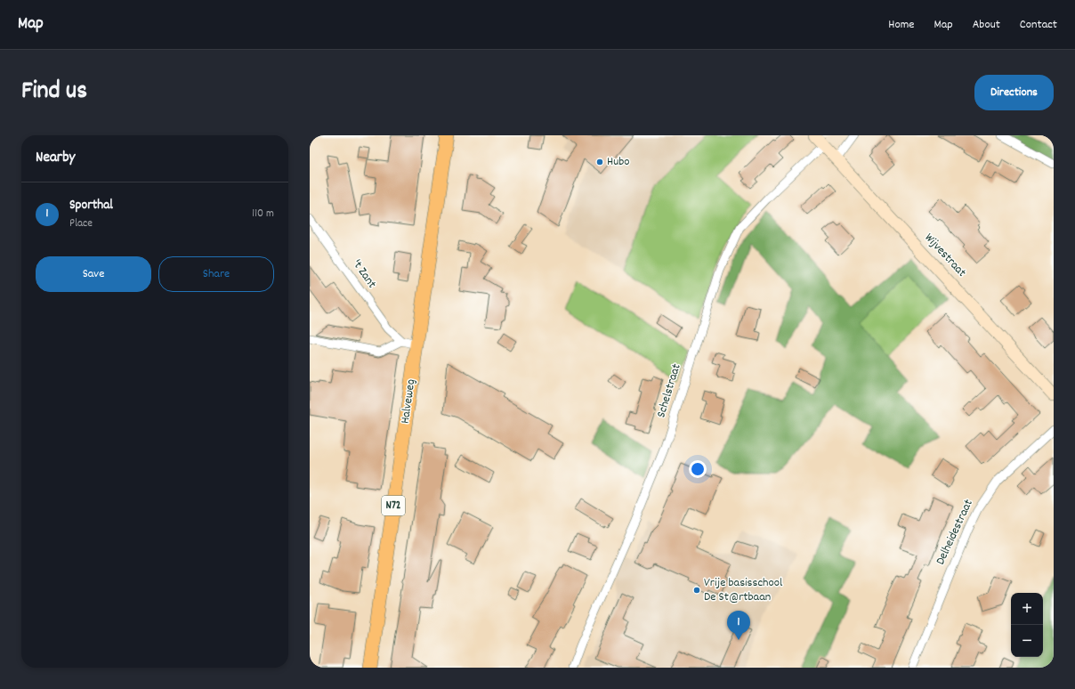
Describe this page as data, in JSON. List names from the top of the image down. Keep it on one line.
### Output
{"streets":{"main road":["Halveweg","N72"],"street":["Wijvestraat","'t Zant","Schelstraat","Delheidestraat"]},"crossings":[["Wijvestraat","Schelstraat"],["'t Zant","Halveweg"]],"places":["Hubo","Vrije basisschool De St@rtbaan"],"page":{"header":"Map","nav":["Home","Map","About","Contact"],"title":"Find us","buttons":["Directions",["Save","Share"]],"heading":"Nearby","list":[{"mark":"1","name":"Sporthal","note":"Place","value":"110 m"}],"map_buttons":["+","−"],"pins":"1"}}
